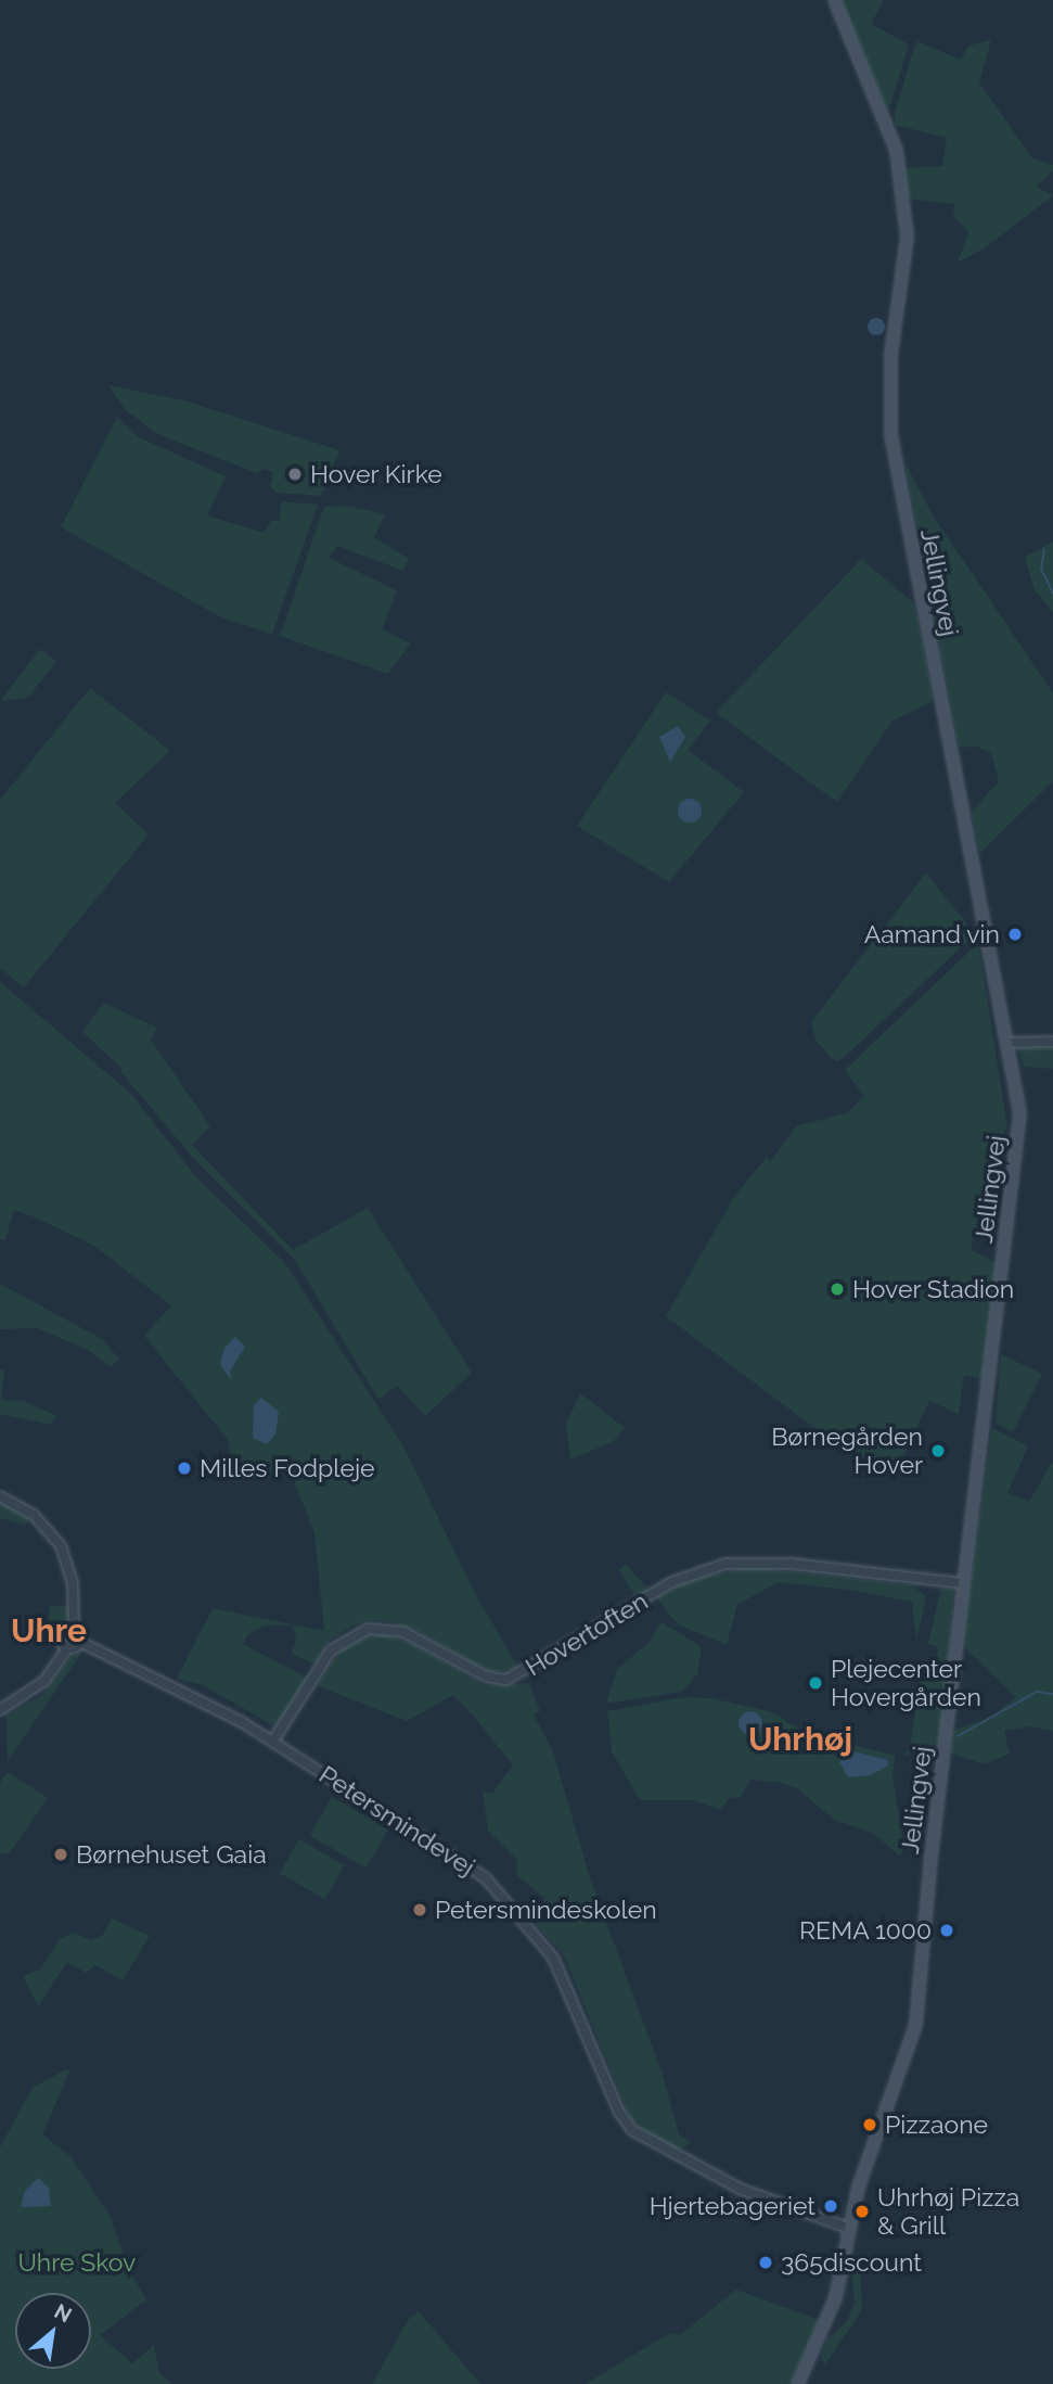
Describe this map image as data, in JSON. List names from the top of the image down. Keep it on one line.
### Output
{"streets":{"main road":["Jellingvej"],"street":["Hovertoften","Petersmindevej"]},"crossings":[["Jellingvej","Hovertoften"],["Jellingvej","Petersmindevej"],["Hovertoften","Petersmindevej"]],"districts":["Uhre","Uhrhøj"],"parks":["Uhre Skov"],"places":["Hover Kirke","Aamand vin","Hover Stadion","Børnegården Hover","Milles Fodpleje","Plejecenter Hovergården","Børnehuset Gaia","Petersmindeskolen","REMA 1000","Pizzaone","Hjertebageriet","Uhrhøj Pizza & Grill","365discount"],"north":"top right"}
